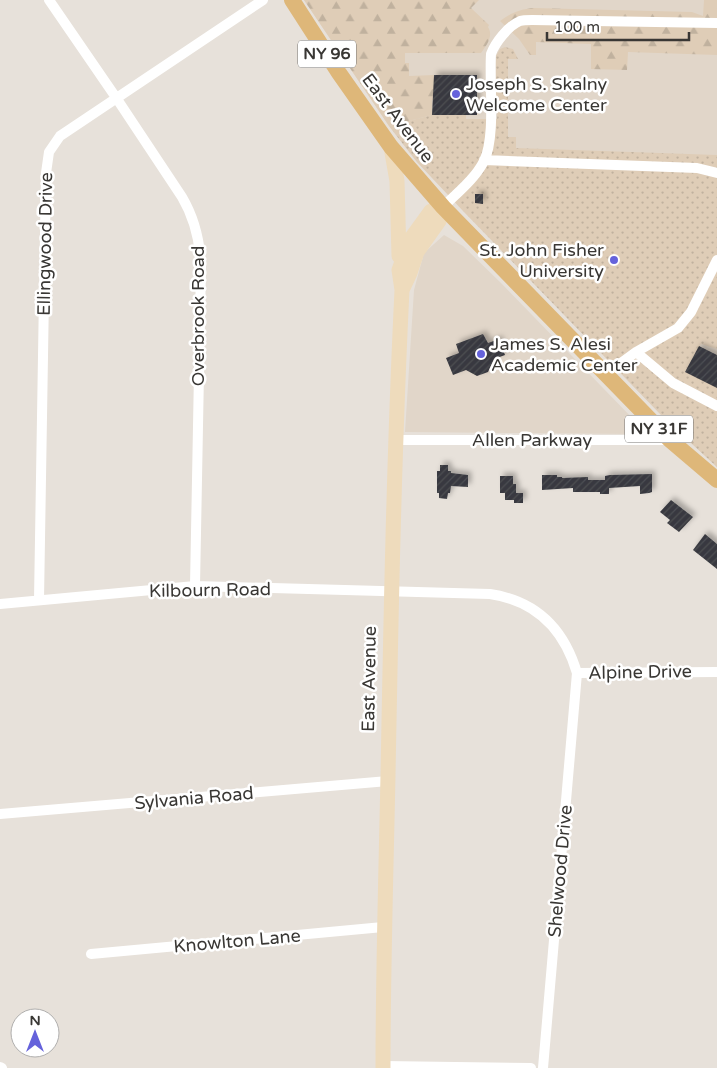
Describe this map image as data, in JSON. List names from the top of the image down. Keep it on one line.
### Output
{"streets":{"main road":["NY 96","East Avenue","NY 31F"],"street":["Ellingwood Drive","Overbrook Road","Allen Parkway","Kilbourn Road","Alpine Drive","Sylvania Road","Shelwood Drive","Knowlton Lane"]},"crossings":[["NY 96","East Avenue"],["East Avenue","NY 31F"],["East Avenue","Allen Parkway"],["East Avenue","Kilbourn Road"],["East Avenue","Alpine Drive"],["East Avenue","Sylvania Road"],["East Avenue","Knowlton Lane"],["Ellingwood Drive","Overbrook Road"],["Ellingwood Drive","Kilbourn Road"],["Overbrook Road","Kilbourn Road"],["NY 31F","Allen Parkway"],["Kilbourn Road","Alpine Drive"],["Alpine Drive","Shelwood Drive"]],"places":["Joseph S. Skalny Welcome Center","St. John Fisher University","James S. Alesi Academic Center"],"scale_bar":"100 m","north":"top"}
